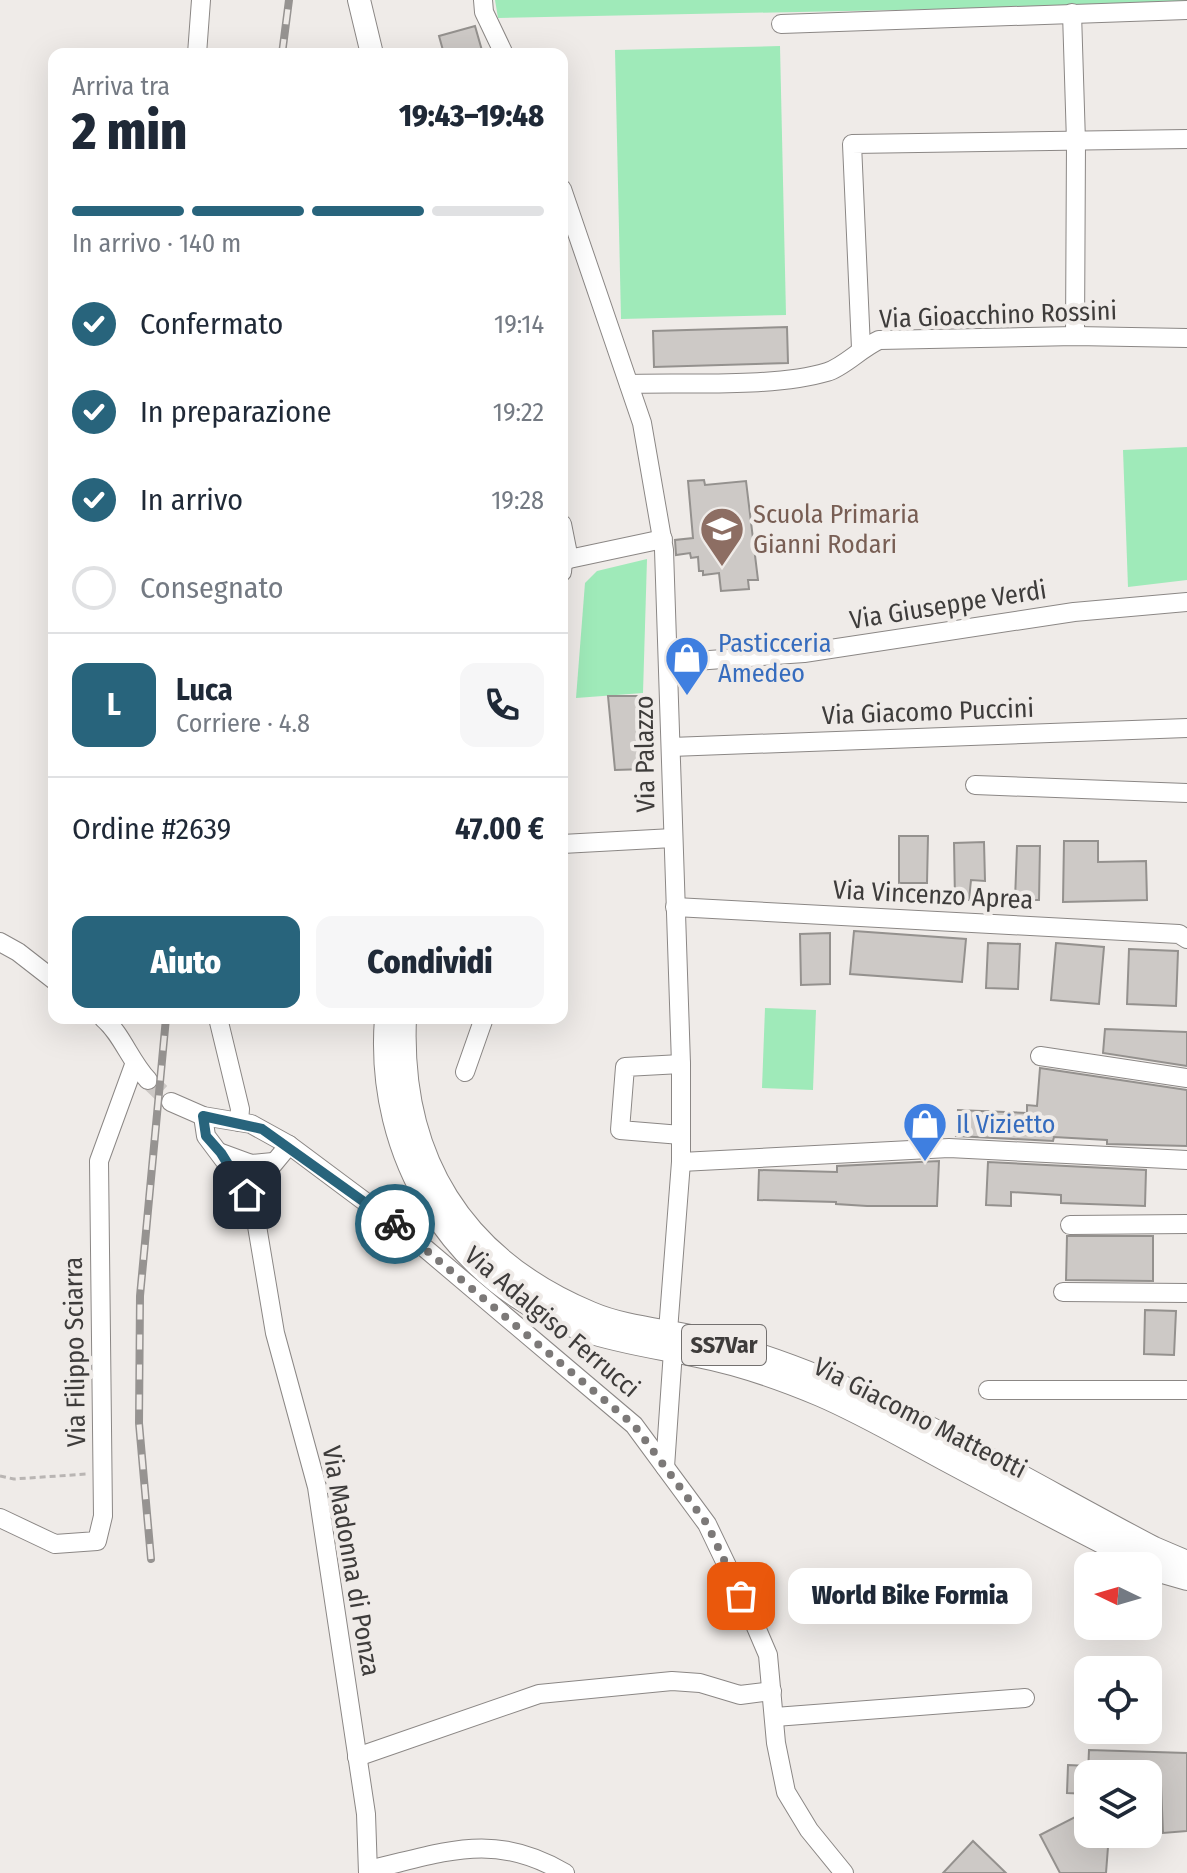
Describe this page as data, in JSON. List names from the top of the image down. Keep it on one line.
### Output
{"streets":{"main road":["SS7Var","Via Giacomo Matteotti"],"street":["Via Gioacchino Rossini","Via Giuseppe Verdi","Via Giacomo Puccini","Via Palazzo","Via Vincenzo Aprea","Via Adalgiso Ferrucci","Via Filippo Sciarra","Via Madonna di Ponza"]},"crossings":[["Via Gioacchino Rossini","Via Palazzo"],["Via Giuseppe Verdi","Via Palazzo"],["Via Giacomo Puccini","Via Palazzo"],["Via Palazzo","Via Vincenzo Aprea"],["Via Palazzo","Via Adalgiso Ferrucci"],["Via Palazzo","Via Giacomo Matteotti"],["Via Adalgiso Ferrucci","Via Madonna di Ponza"]],"places":{"school or university":["Scuola Primaria Gianni Rodari"],"shop":["Pasticceria Amedeo","Il Vizietto"],"other":["World Bike Formia"]},"north":"left","page":{"heading":["2 min","Arriva tra","19:43–19:48"],"panel":["Luca","Corriere · 4.8","Ordine #2639","47.00 €"],"bar":"In arrivo · 140 m","list":[["Confermato","19:14"],["In preparazione","19:22"],["In arrivo","19:28"],"Consegnato"],"round":"L","buttons":["Aiuto","Condividi"],"bubble":"World Bike Formia"}}
